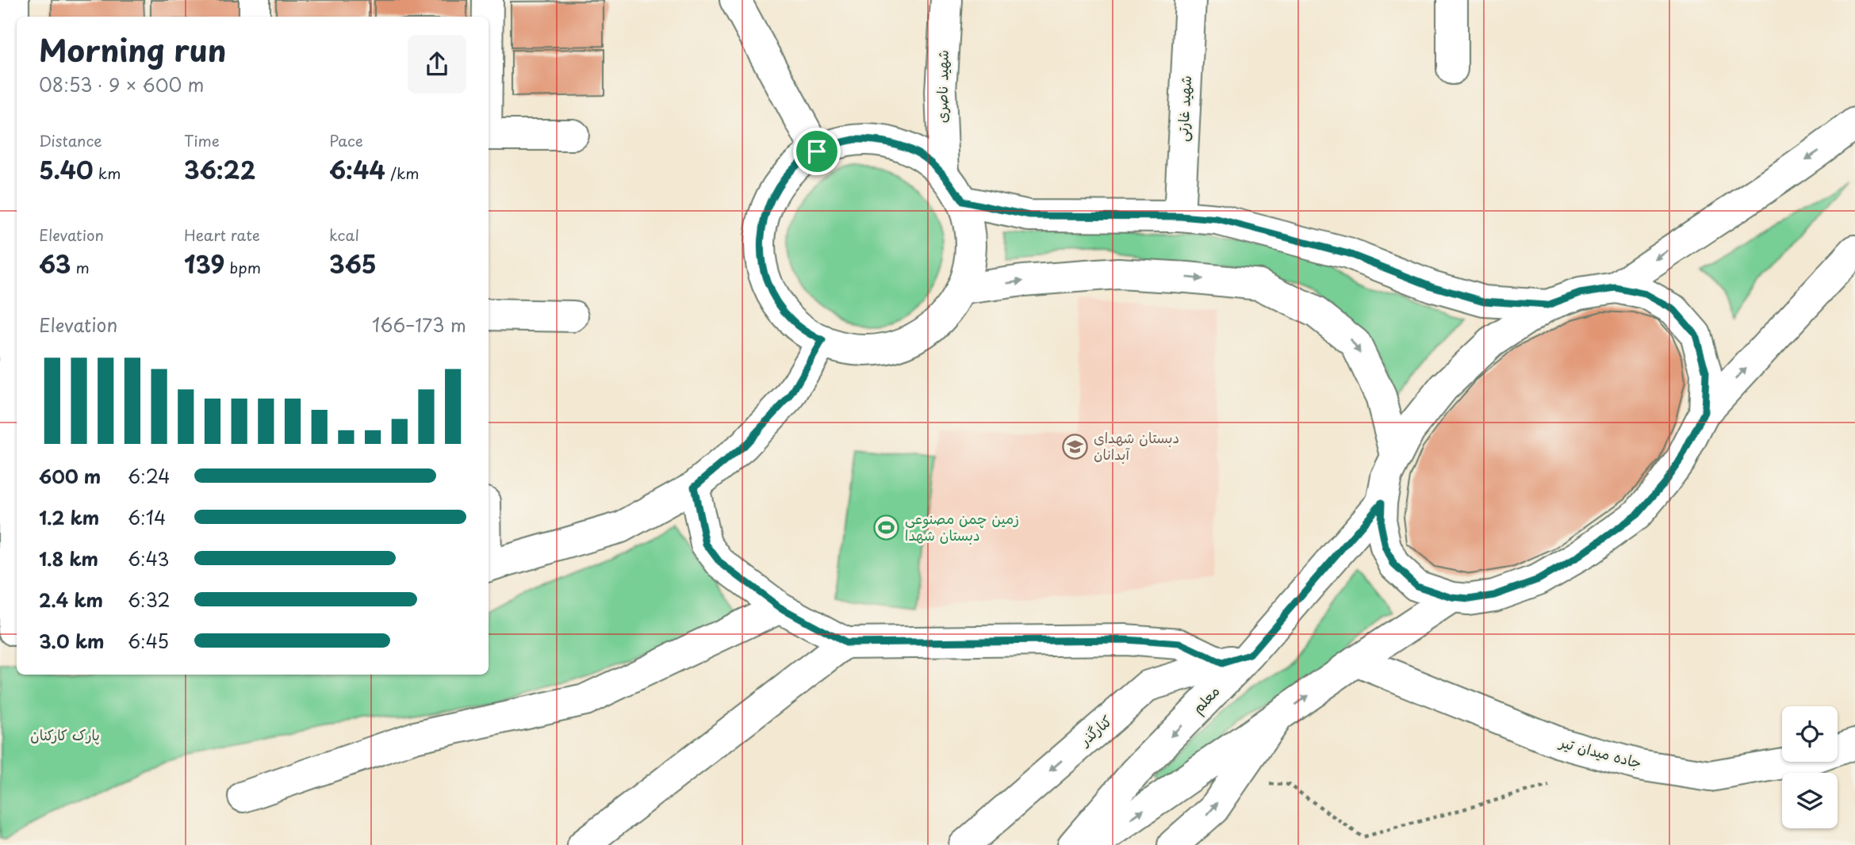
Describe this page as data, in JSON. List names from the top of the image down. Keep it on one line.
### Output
{"streets":{"street":["شهید ناصری","شهید غارتی","معلم","کنارگذر","جاده میدان تیر"]},"crossings":[["معلم","کنارگذر"]],"parks":["پارک کارکنان"],"places":{"school or university":["دبستان شهدای آبدانان"],"sports":["زمین چمن مصنوعی دبستان شهدا"]},"page":{"heading":["Morning run","08:53 · 9 × 600 m"],"stats":[["Distance","5.40 km"],["Time","36:22"],["Pace","6:44 /km"],["Elevation","63 m"],["Heart rate","139 bpm"],["kcal","365"]],"chart":["Elevation","166–173 m"],"list":[{"name":"600 m","note":"6:24"},{"name":"1.2 km","note":"6:14"},{"name":"1.8 km","note":"6:43"},{"name":"2.4 km","note":"6:32"},{"name":"3.0 km","note":"6:45"}]}}
